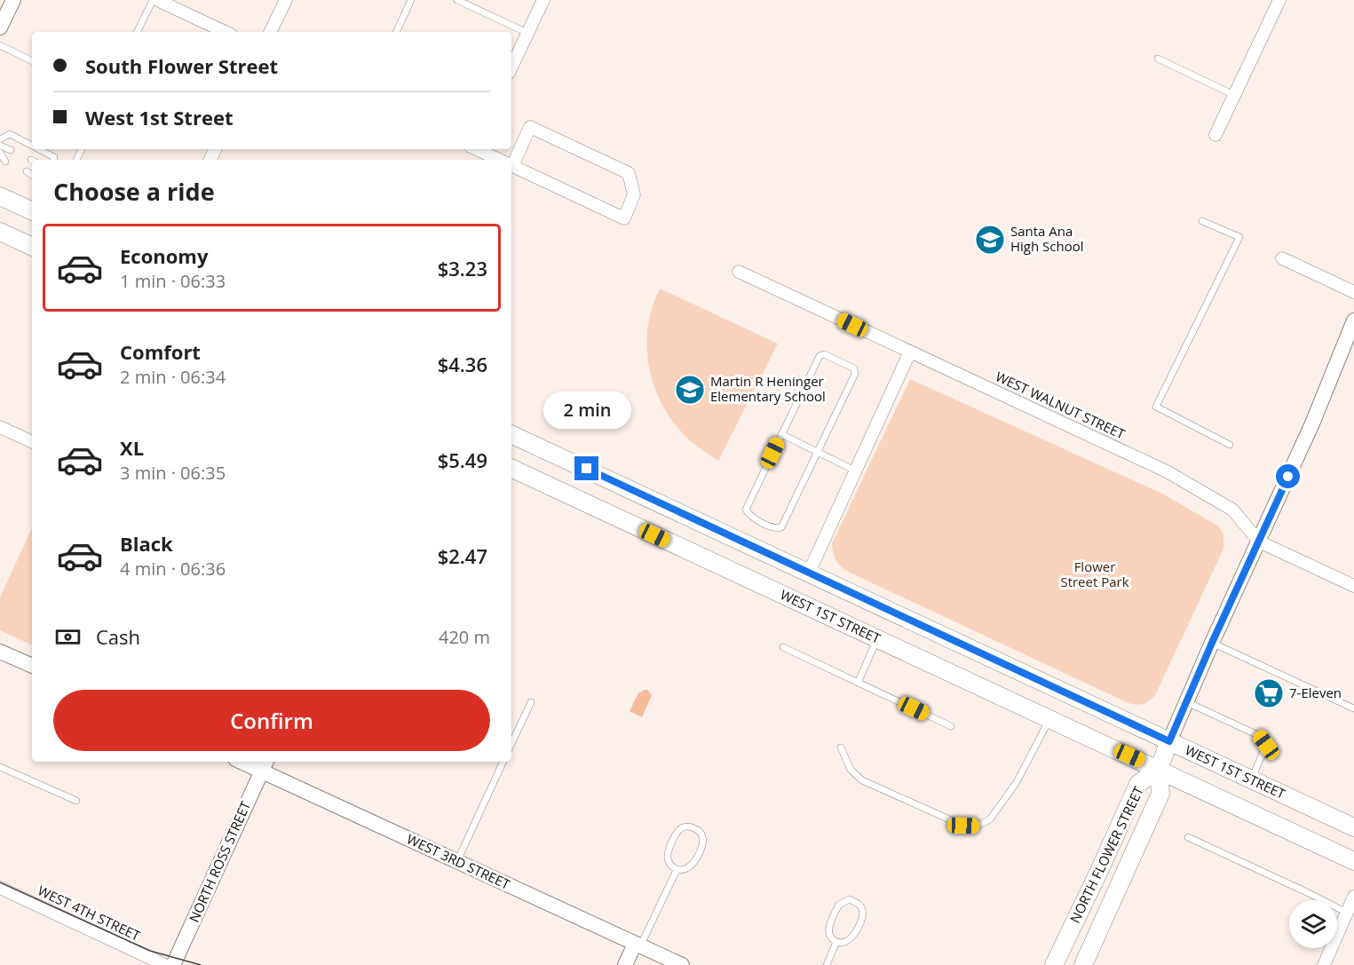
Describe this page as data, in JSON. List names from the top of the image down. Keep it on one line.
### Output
{"streets":{"main road":["WEST 1ST STREET","NORTH FLOWER STREET"],"street":["WEST WALNUT STREET","NORTH ROSS STREET","WEST 3RD STREET","WEST 4TH STREET"]},"crossings":[["WEST 1ST STREET","NORTH FLOWER STREET"],["NORTH ROSS STREET","WEST 3RD STREET"]],"parks":["Flower Street Park"],"places":{"school or university":["Santa Ana High School","Martin R Heninger Elementary School"],"supermarket":["7-Eleven"]},"page":{"banner":["South Flower Street","West 1st Street"],"heading":"Choose a ride","list":[{"name":"Economy","note":"1 min · 06:33","value":"$3.23"},{"name":"Comfort","note":"2 min · 06:34","value":"$4.36"},{"name":"XL","note":"3 min · 06:35","value":"$5.49"},{"name":"Black","note":"4 min · 06:36","value":"$2.47"}],"bubble":"2 min","pay":["Cash","420 m"],"buttons":"Confirm"}}
